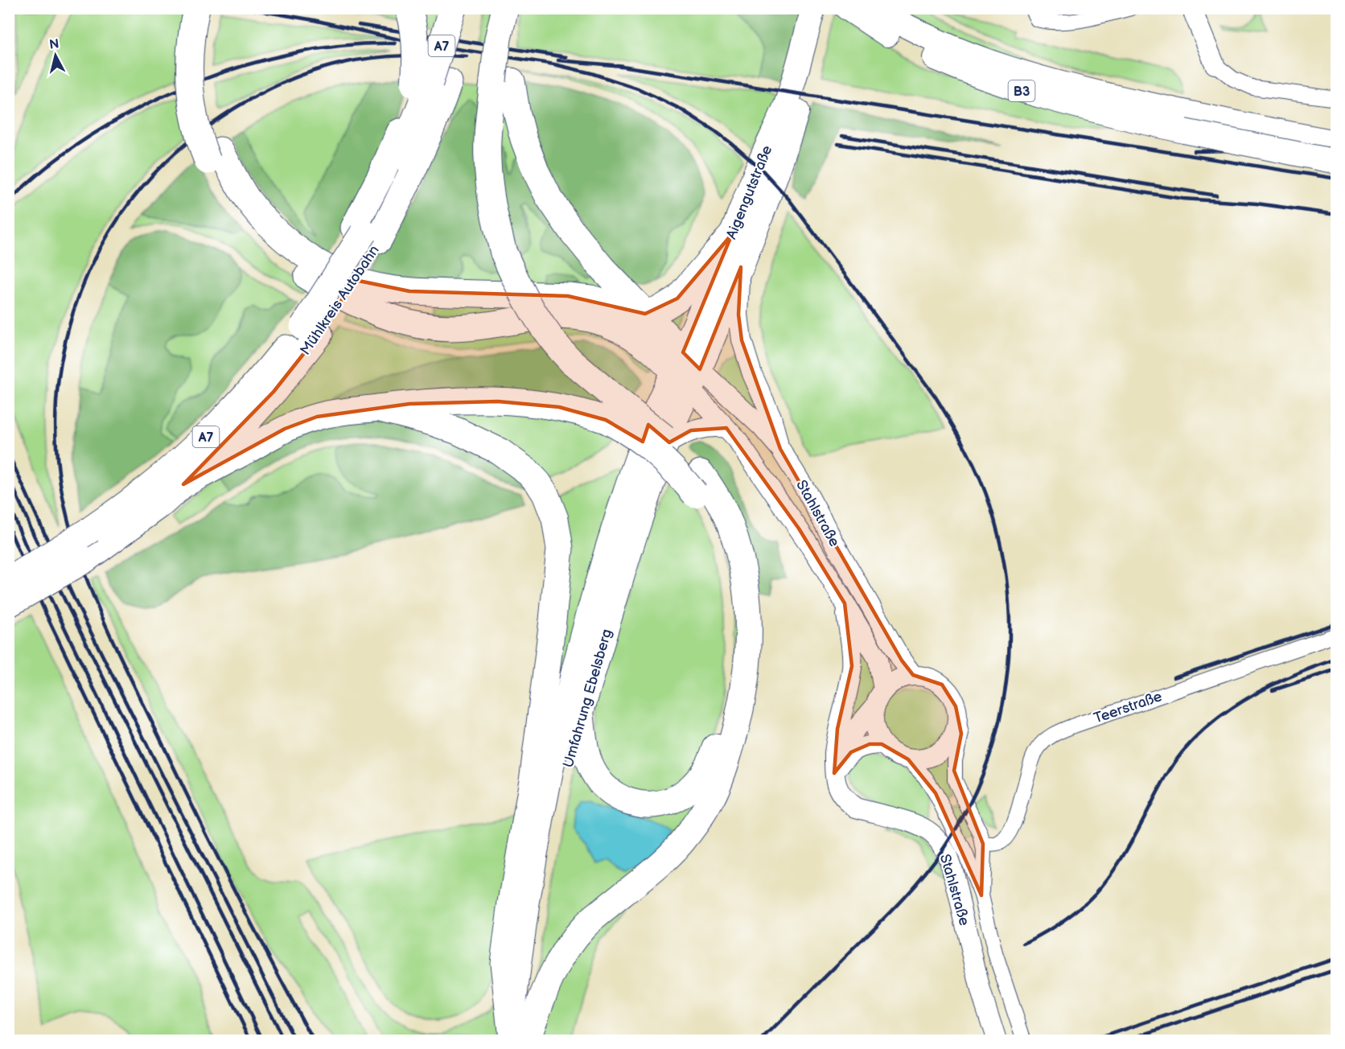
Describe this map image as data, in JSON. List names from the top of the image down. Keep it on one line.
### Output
{"streets":{"highway":["A7","Mühlkreis Autobahn"],"main road":["B3","Aigengutstraße","Umfahrung Ebelsberg"],"street":["Stahlstraße","Teerstraße"]},"crossings":[["A7","Mühlkreis Autobahn"],["Aigengutstraße","Stahlstraße"],["Aigengutstraße","Umfahrung Ebelsberg"],["Stahlstraße","Umfahrung Ebelsberg"]],"north":"top"}
